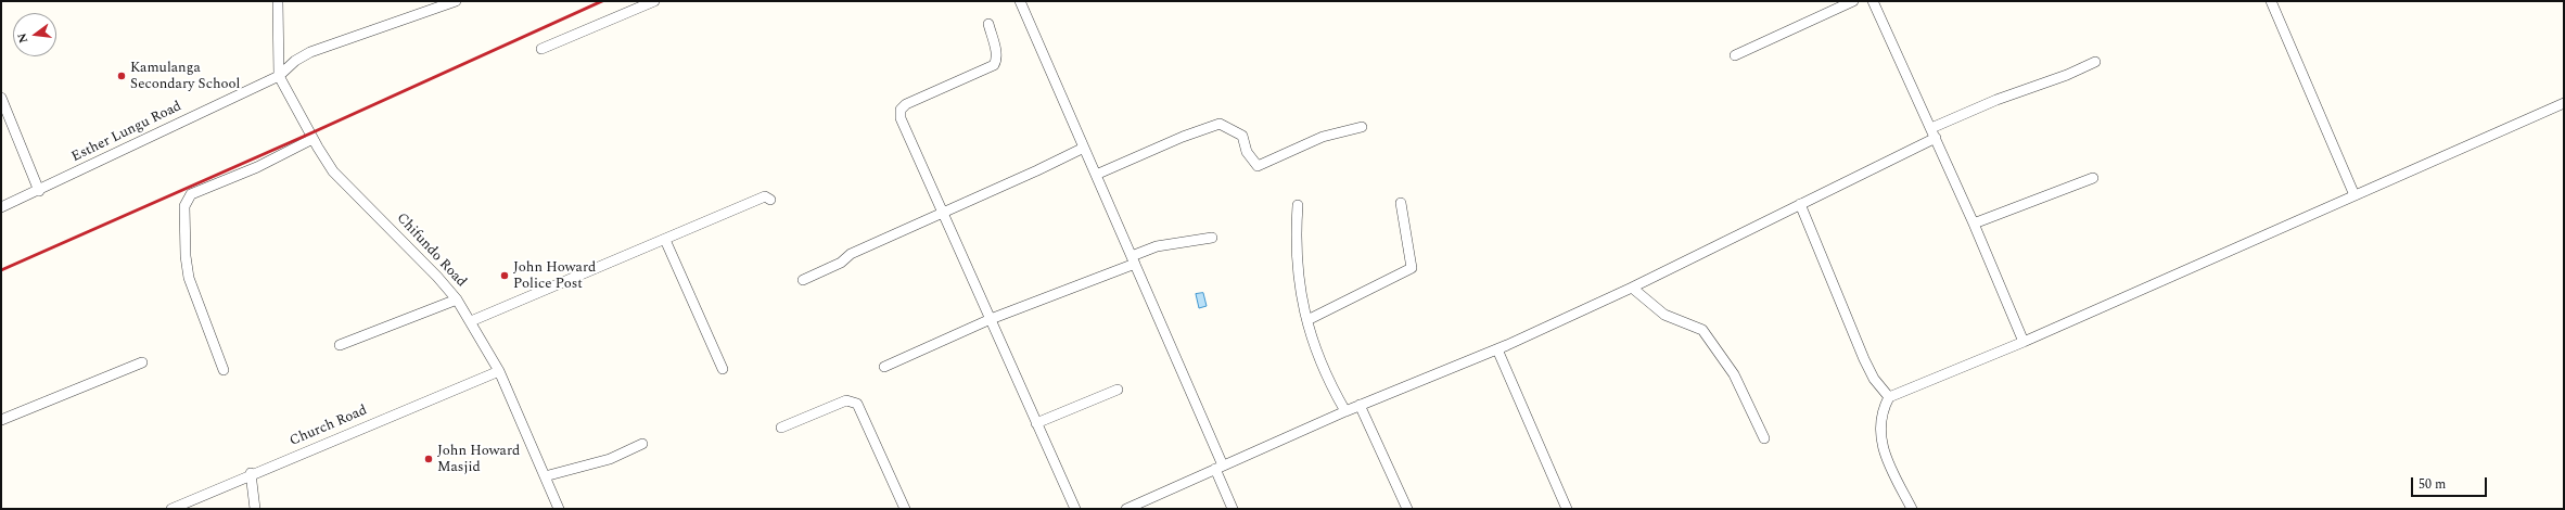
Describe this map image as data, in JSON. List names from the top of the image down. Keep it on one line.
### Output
{"streets":{"street":["Esther Lungu Road","Chifundo Road","Church Road"]},"crossings":[["Esther Lungu Road","Chifundo Road"],["Chifundo Road","Church Road"]],"places":["Kamulanga Secondary School","John Howard Police Post","John Howard Masjid"],"scale_bar":"50 m","north":"left"}
